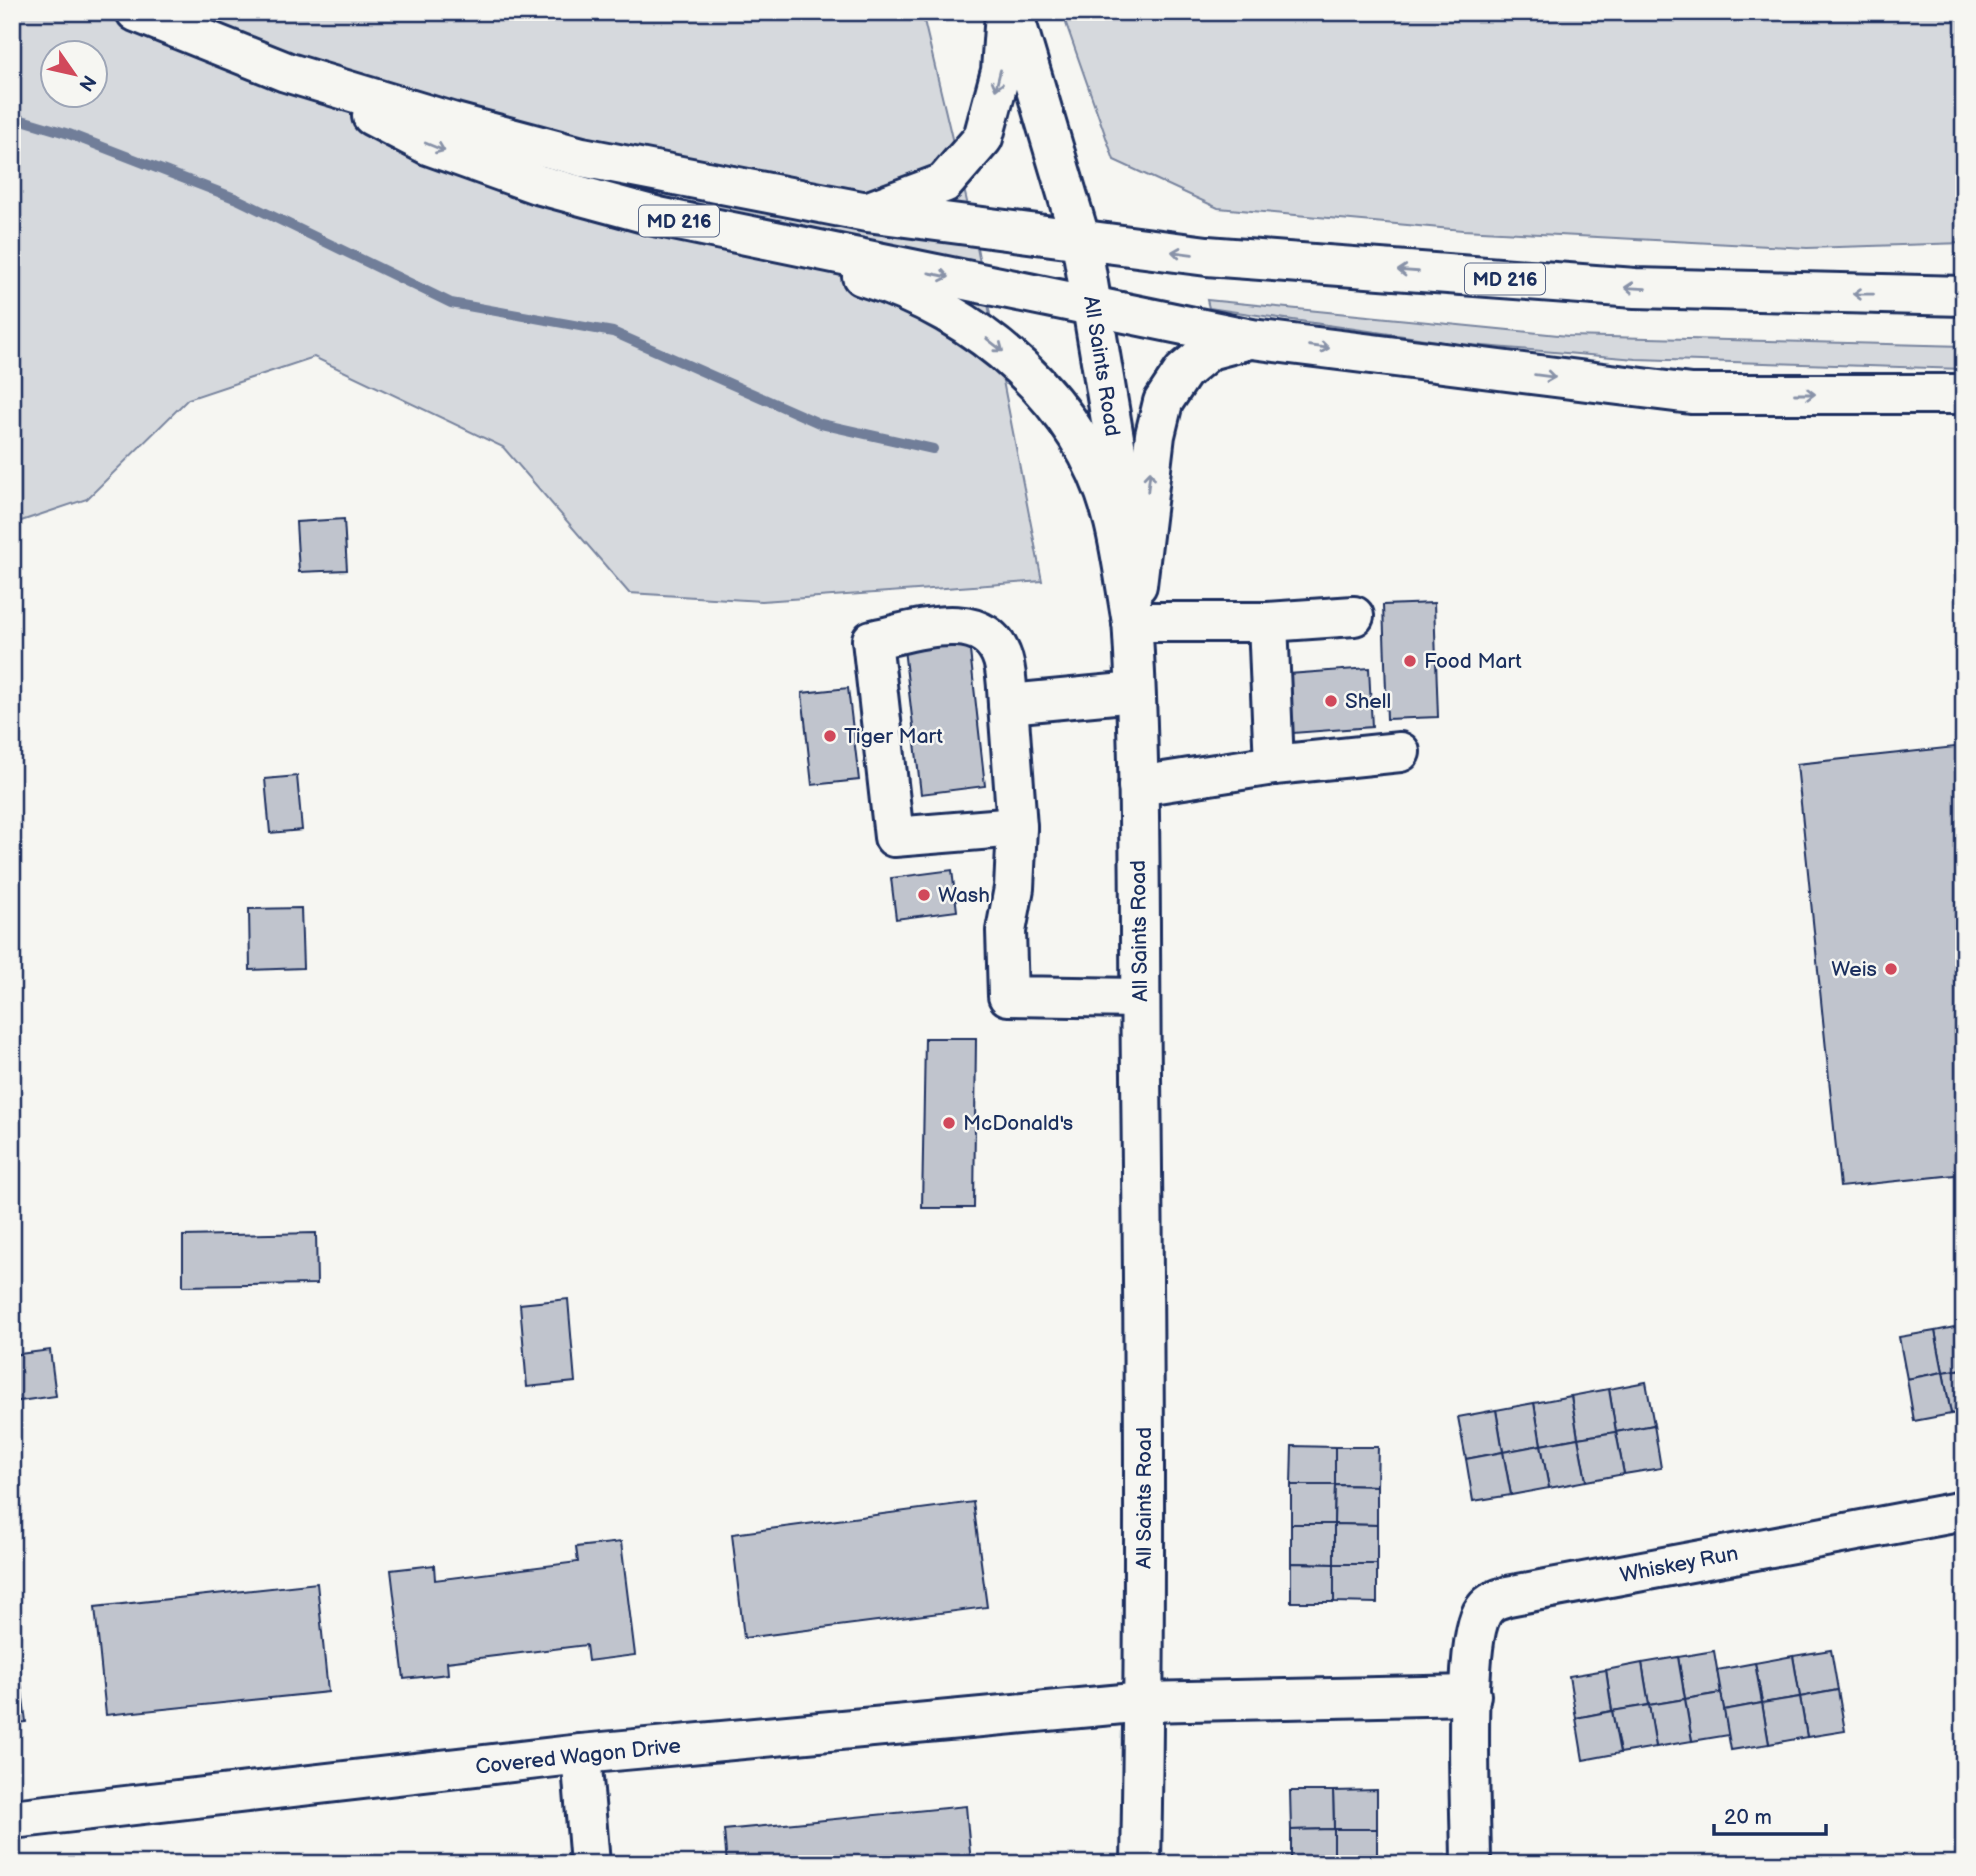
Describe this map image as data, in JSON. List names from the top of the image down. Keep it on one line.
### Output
{"streets":{"main road":["MD 216","All Saints Road","Whiskey Run","Covered Wagon Drive"]},"crossings":[["MD 216","All Saints Road"],["All Saints Road","Covered Wagon Drive"]],"places":["Food Mart","Shell","Tiger Mart","Wash","Weis","McDonald's"],"scale_bar":"20 m","north":"bottom right"}
